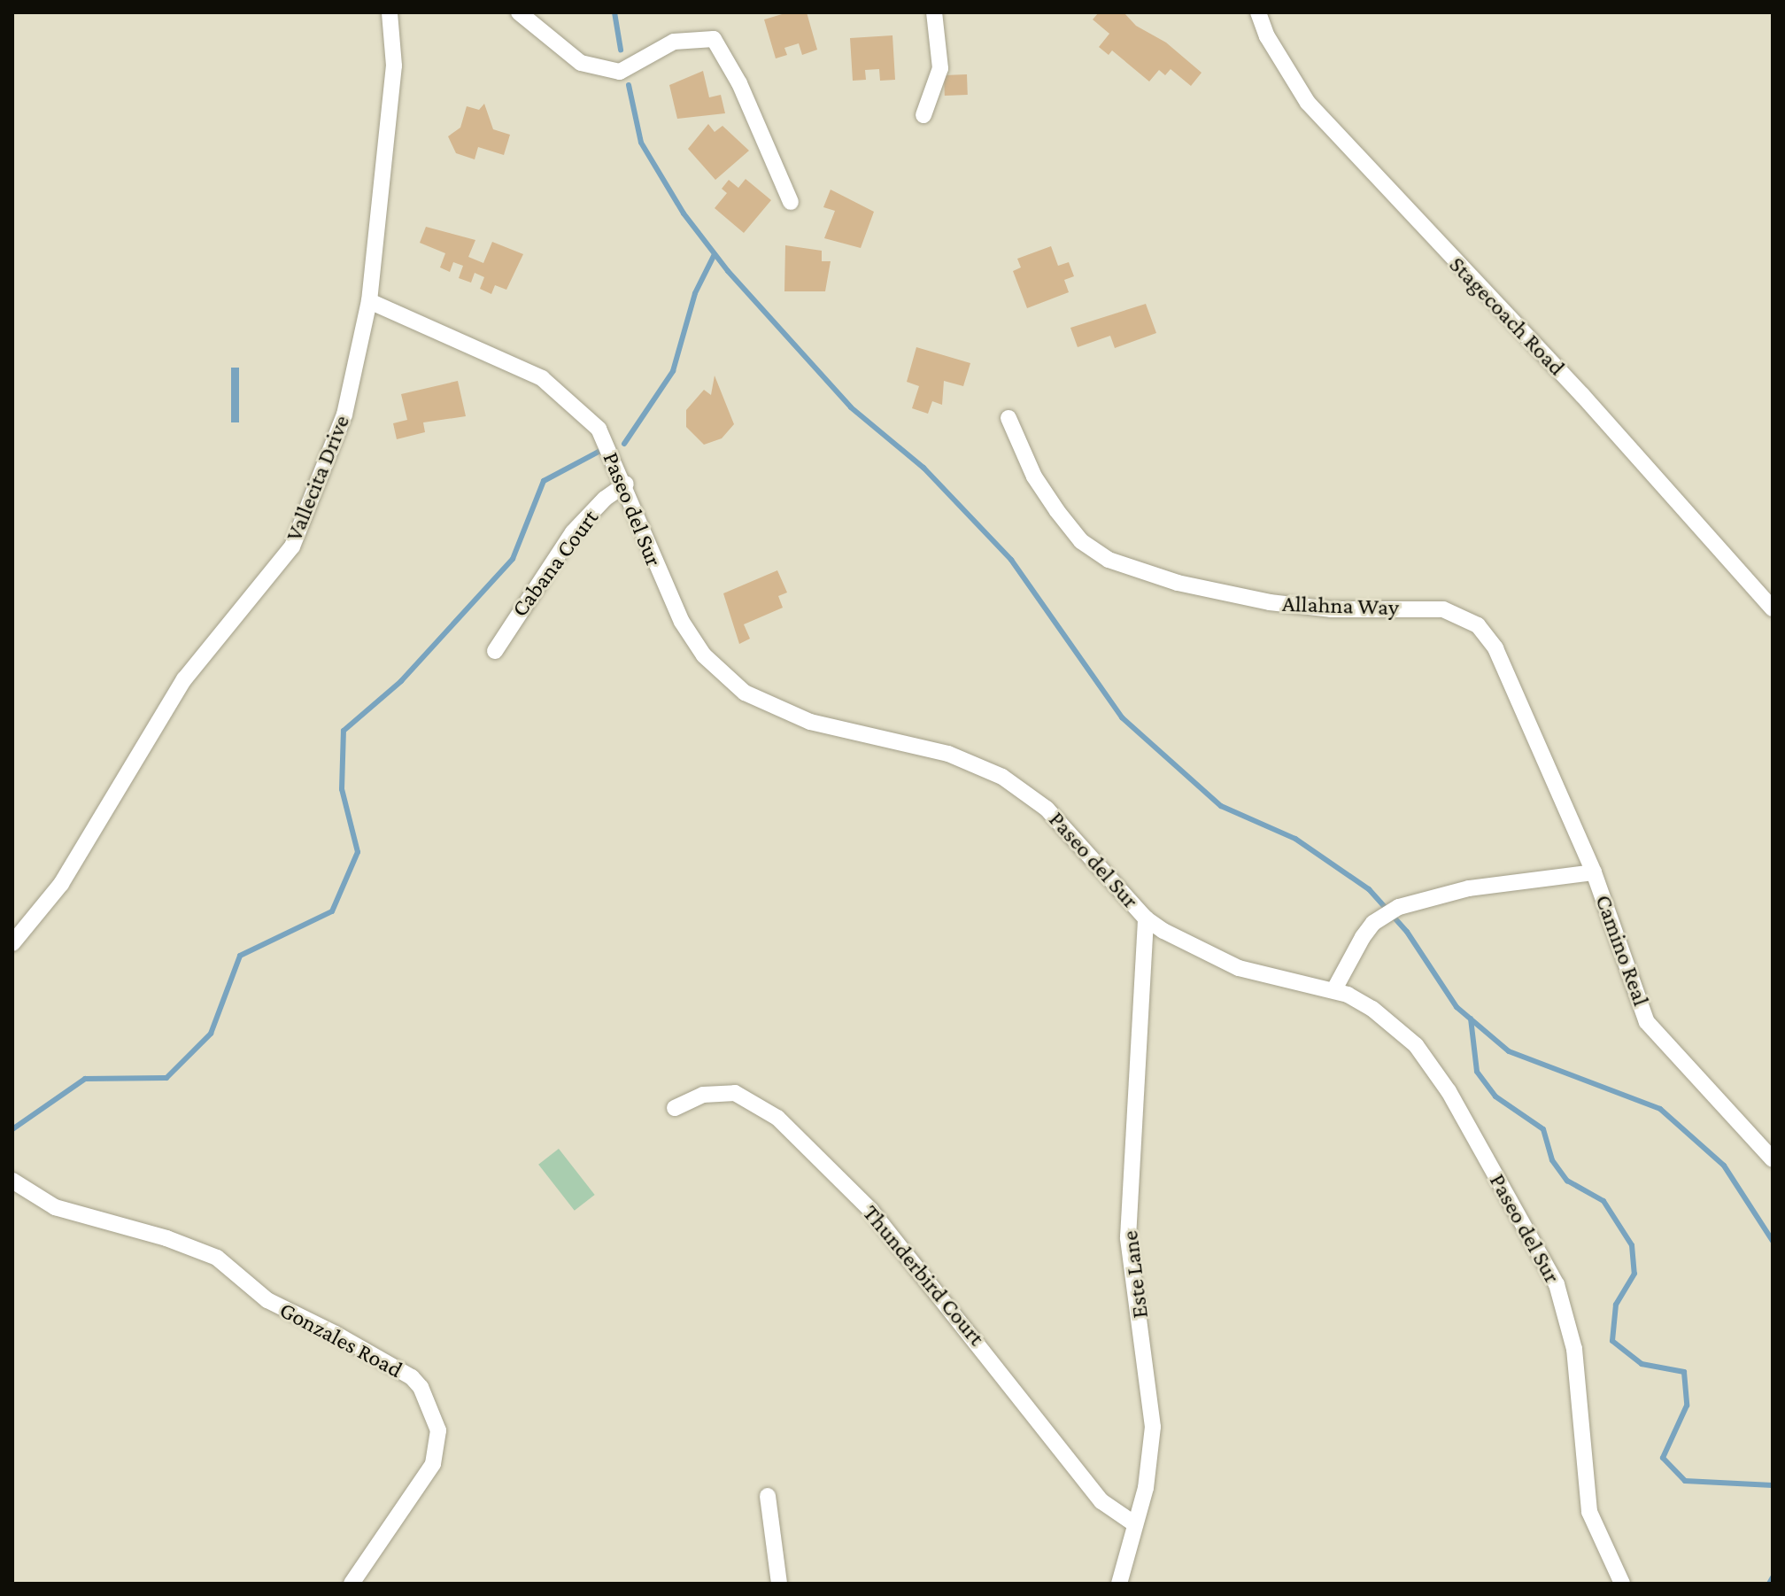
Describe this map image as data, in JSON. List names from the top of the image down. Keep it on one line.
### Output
{"streets":{"street":["Stagecoach Road","Vallecita Drive","Paseo del Sur","Cabana Court","Allahna Way","Camino Real","Este Lane","Thunderbird Court","Gonzales Road"]},"crossings":[["Vallecita Drive","Paseo del Sur"],["Paseo del Sur","Cabana Court"],["Paseo del Sur","Camino Real"],["Paseo del Sur","Este Lane"],["Allahna Way","Camino Real"],["Este Lane","Thunderbird Court"]]}
